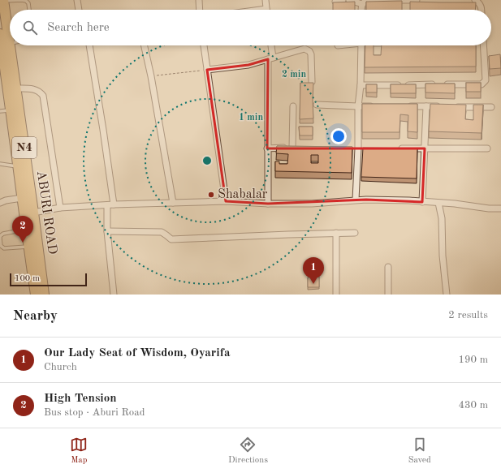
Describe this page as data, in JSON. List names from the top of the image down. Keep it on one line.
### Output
{"streets":{"highway":["N4","ABURI ROAD"]},"places":["Shabalar"],"scale_bar":"100 m","page":{"search":"Search here","pins":["2","1"],"scale":"100 m","heading":["Nearby","2 results"],"list":[{"mark":"1","name":"Our Lady Seat of Wisdom, Oyarifa","note":"Church","value":"190 m"},{"mark":"2","name":"High Tension","note":"Bus stop · Aburi Road","value":"430 m"}],"nav":["Map","Directions","Saved"]},"rings":["2 min","1 min"]}
